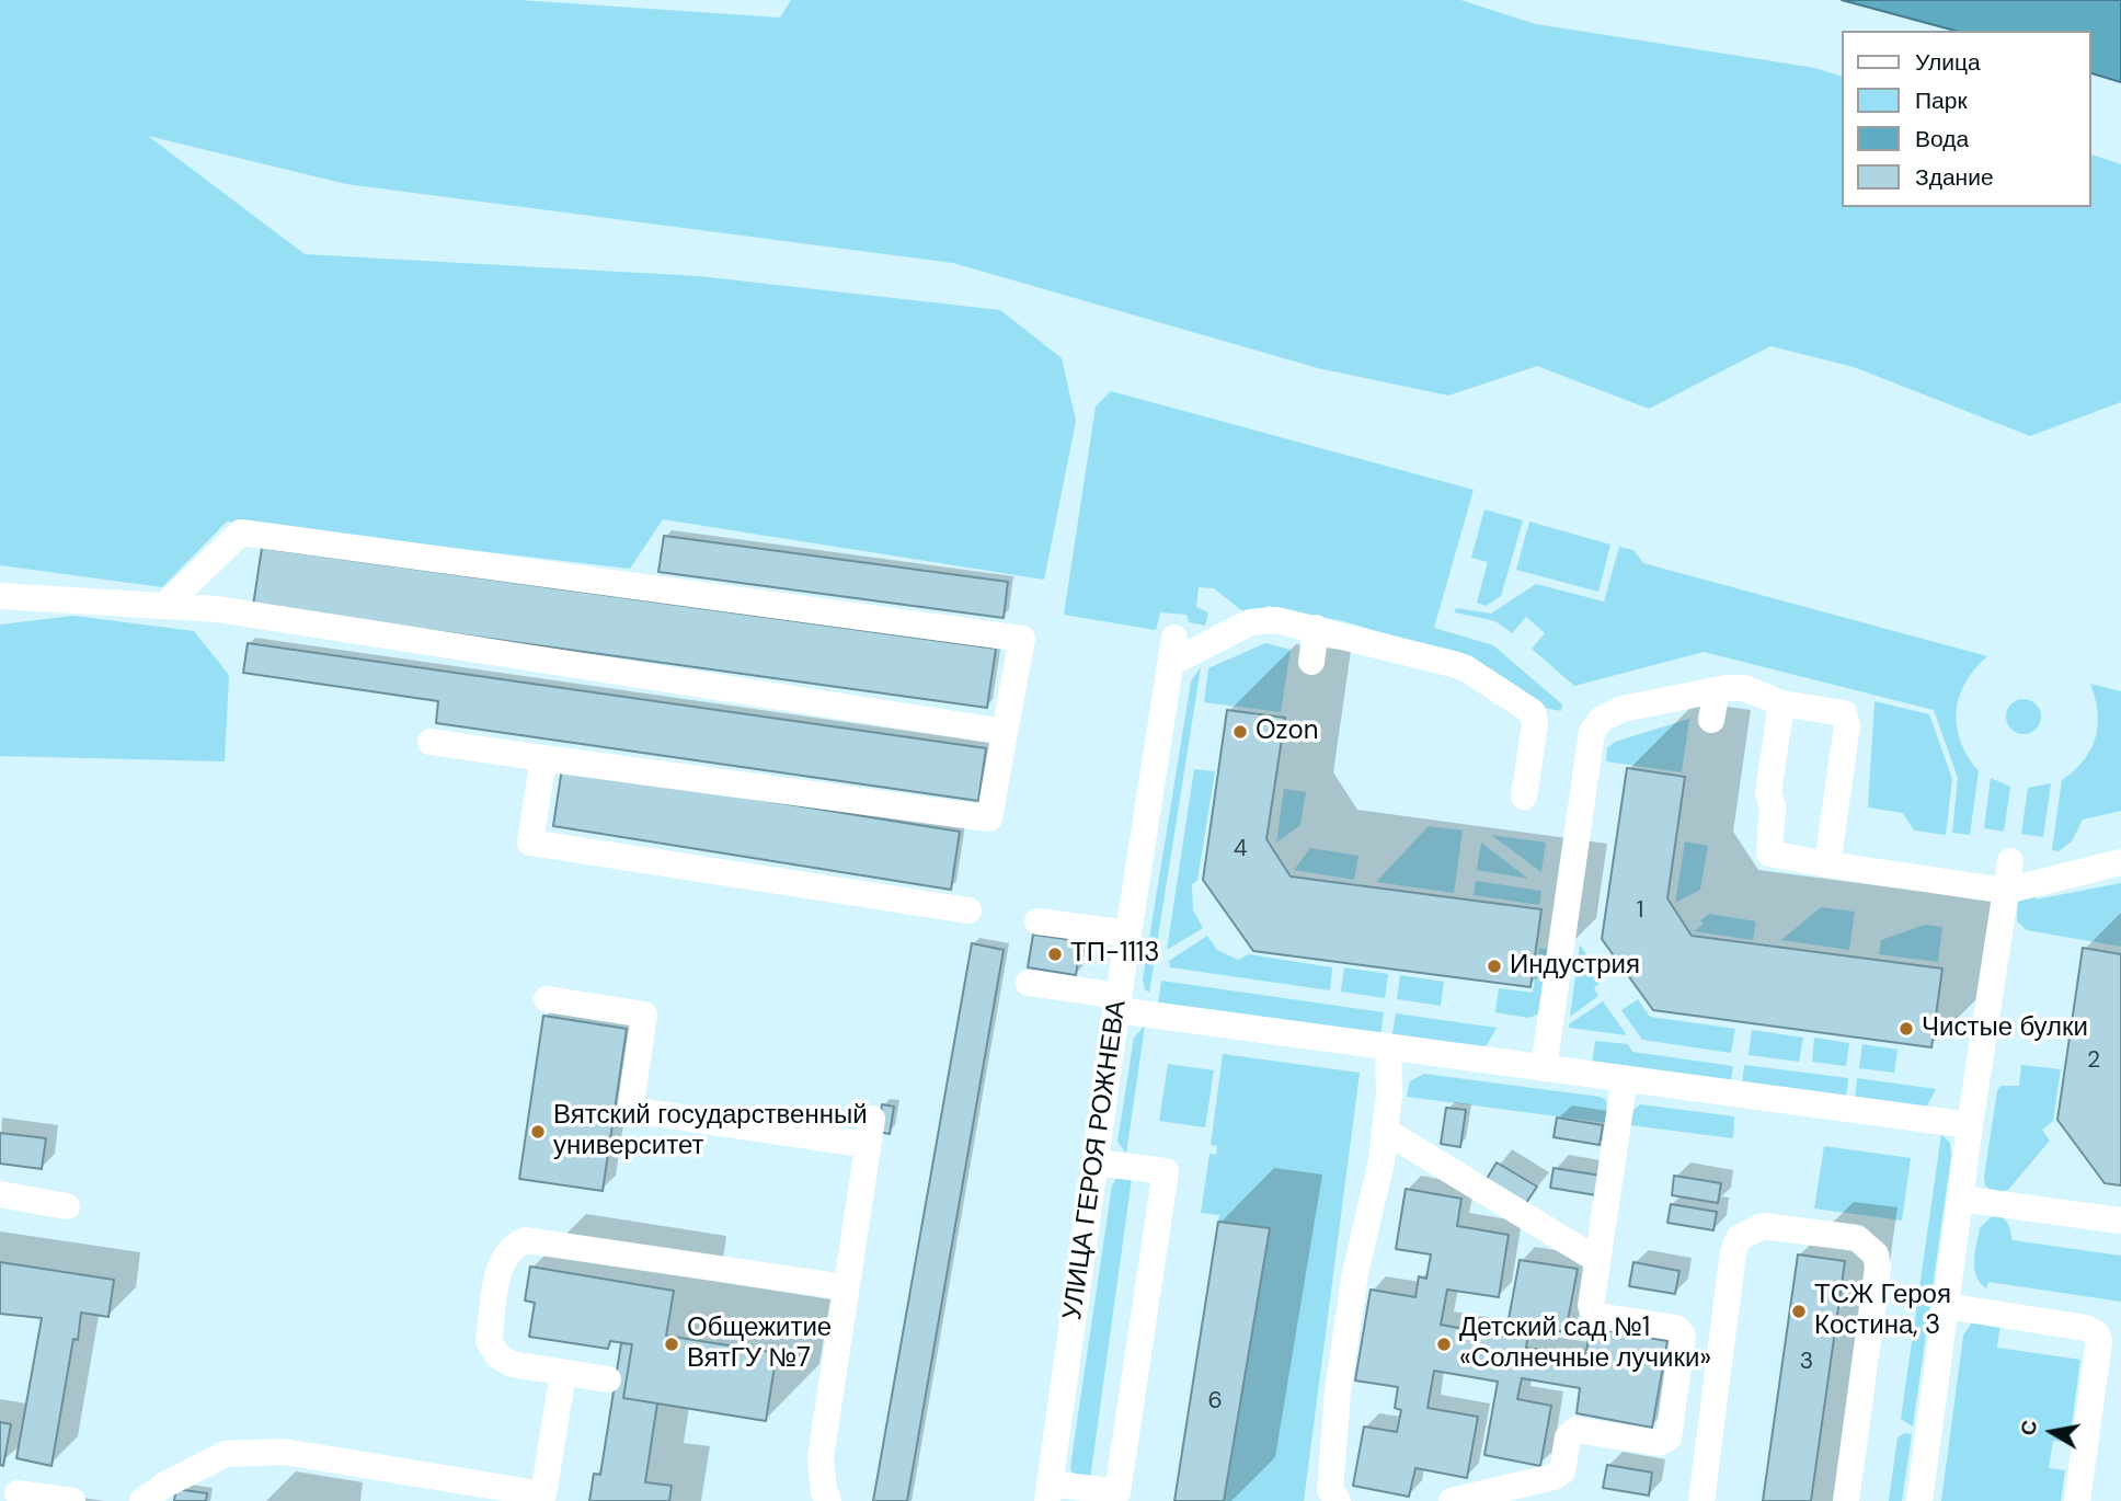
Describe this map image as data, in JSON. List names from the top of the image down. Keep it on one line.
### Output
{"streets":{"street":["УЛИЦА ГЕРОЯ РОЖНЕВА"]},"places":["Ozon","ТП-1113","Индустрия","Чистые булки","Вятский государственный университет","ТСЖ Героя Костина, 3","Общежитие ВятГУ №7","Детский сад №1 «Солнечные лучики»"],"house_numbers":["4","1","2","3","6"],"legend":["Улица","Парк","Вода","Здание"],"north":"left"}
